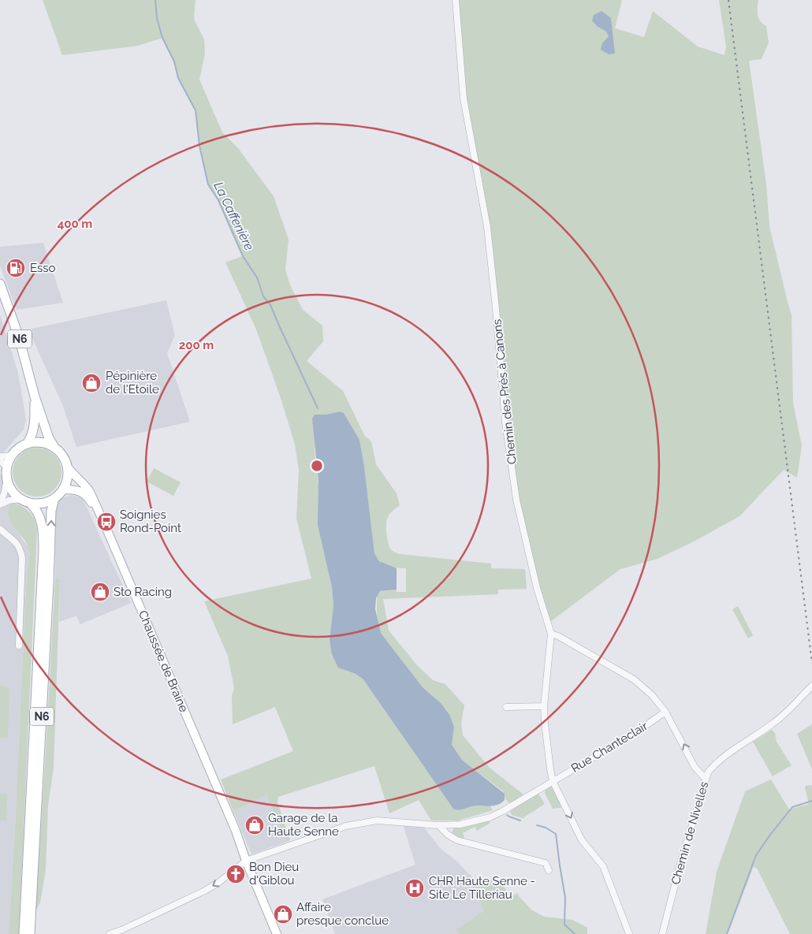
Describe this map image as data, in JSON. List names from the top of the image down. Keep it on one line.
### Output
{"streets":{"main road":["N6"],"street":["Chemin des Prés à Canons","Chaussée de Braine","Rue Chanteclair","Chemin de Nivelles"]},"crossings":[["N6","Chaussée de Braine"],["Chemin des Prés à Canons","Rue Chanteclair"],["Chaussée de Braine","Rue Chanteclair"]],"water":["La Caffenière"],"places":{"fuel station":["Esso"],"shop":["Pépinière de l'Etoile","Sto Racing","Garage de la Haute Senne","Affaire presque conclue"],"bus stop":["Soignies Rond-Point"],"church":["Bon Dieu d'Giblou"],"hospital":["CHR Haute Senne - Site Le Tilleriau"]},"rings":["400 m","200 m"]}
